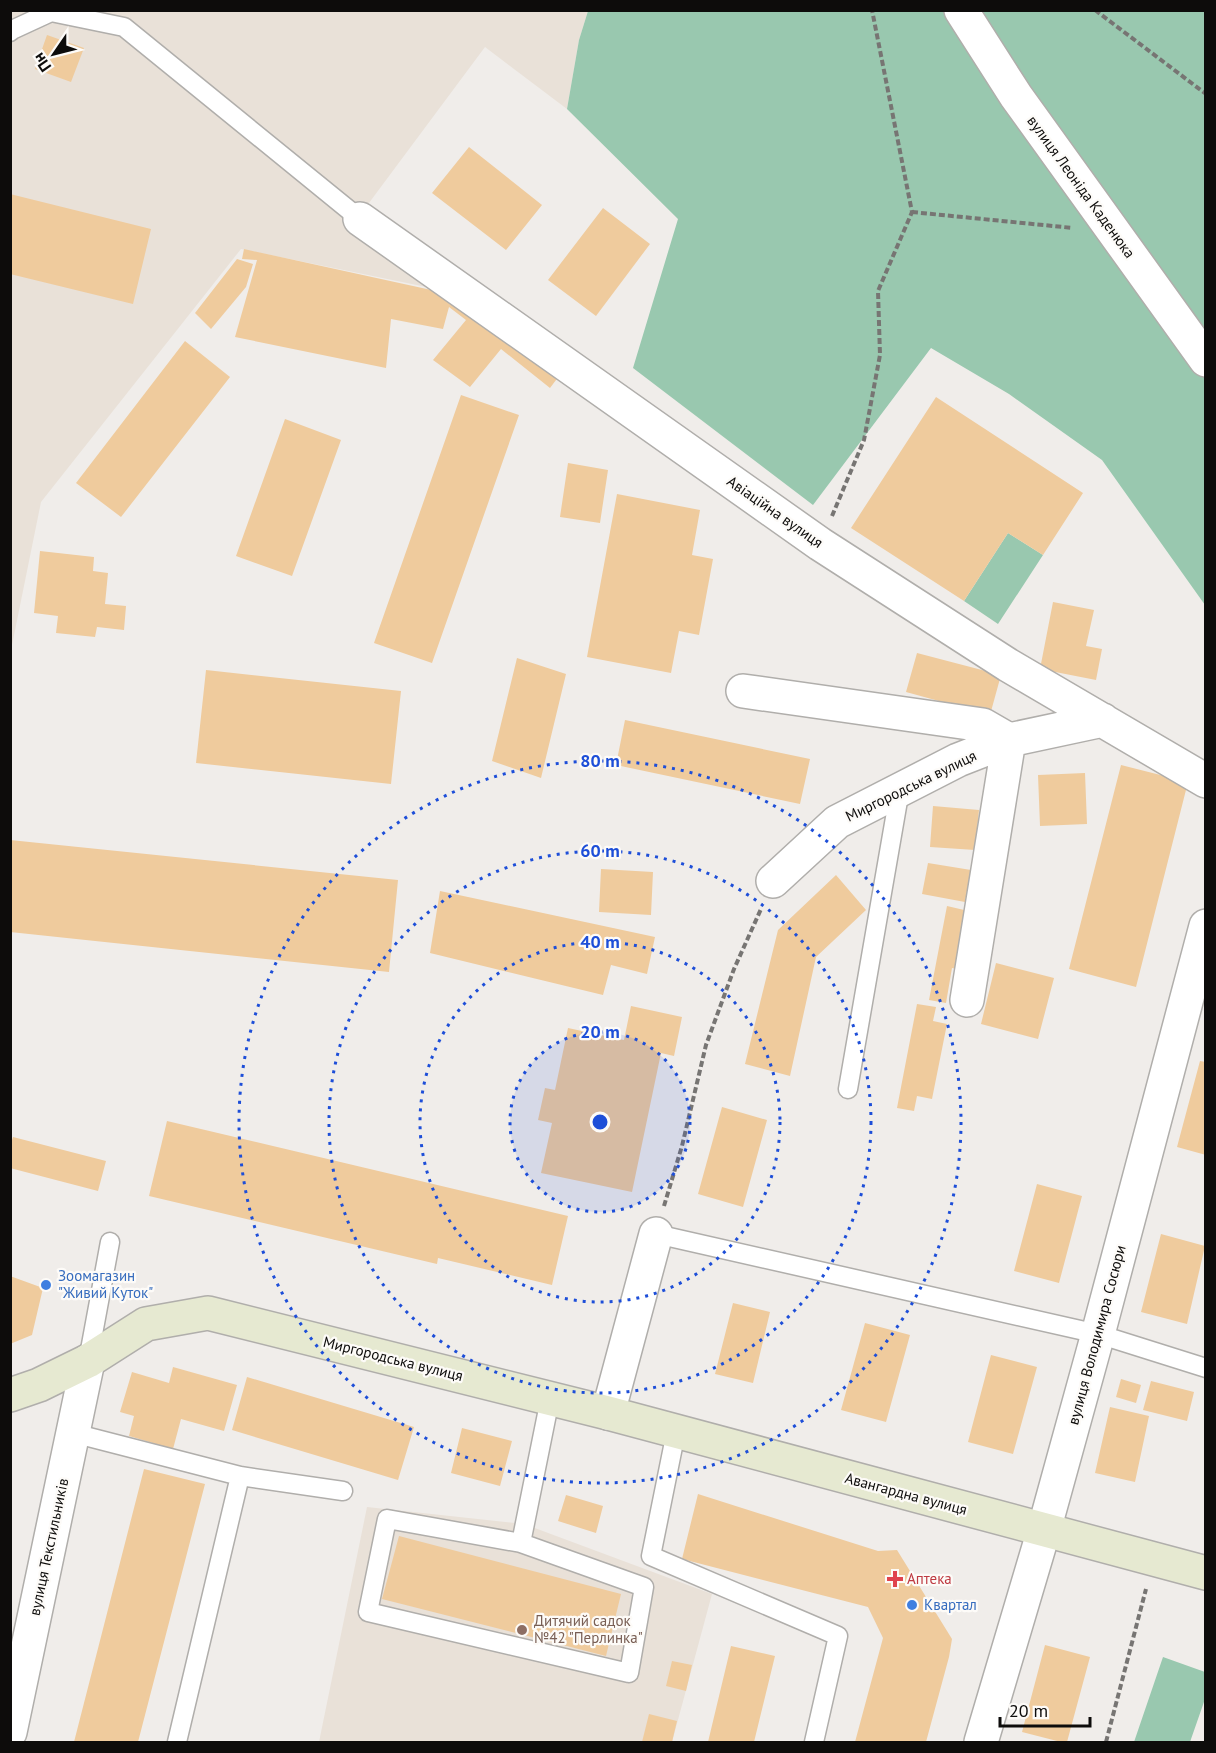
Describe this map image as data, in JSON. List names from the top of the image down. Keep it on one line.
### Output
{"streets":{"main road":["Миргородська вулиця","Авангардна вулиця"],"street":["вулиця Леоніда Каденюка","Авіаційна вулиця","вулиця Володимира Сосюри","вулиця Текстильників"]},"crossings":[["Авіаційна вулиця","Миргородська вулиця"],["Миргородська вулиця","Авангардна вулиця"],["Миргородська вулиця","вулиця Текстильників"],["вулиця Володимира Сосюри","Авангардна вулиця"]],"places":{"other":["Зоомагазин \"Живий Куток\"","Квартал","Дитячий садок №42 \"Перлинка\""],"health":["Аптека"]},"scale_bar":"20 m","north":"bottom left","rings":["80 m","60 m","40 m","20 m"]}
